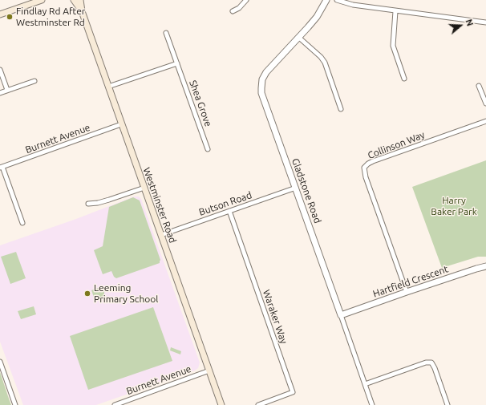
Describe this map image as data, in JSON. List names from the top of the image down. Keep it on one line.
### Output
{"streets":{"main road":["Westminster Road"],"street":["Shea Grove","Burnett Avenue","Collinson Way","Gladstone Road","Butson Road","Hartfield Crescent","Waraker Way"]},"crossings":[["Burnett Avenue","Westminster Road"],["Collinson Way","Hartfield Crescent"],["Gladstone Road","Butson Road"],["Gladstone Road","Hartfield Crescent"],["Butson Road","Westminster Road"],["Butson Road","Waraker Way"]],"parks":["Harry Baker Park"],"places":["Findlay Rd After Westminster Rd","Leeming Primary School"],"north":"right"}
